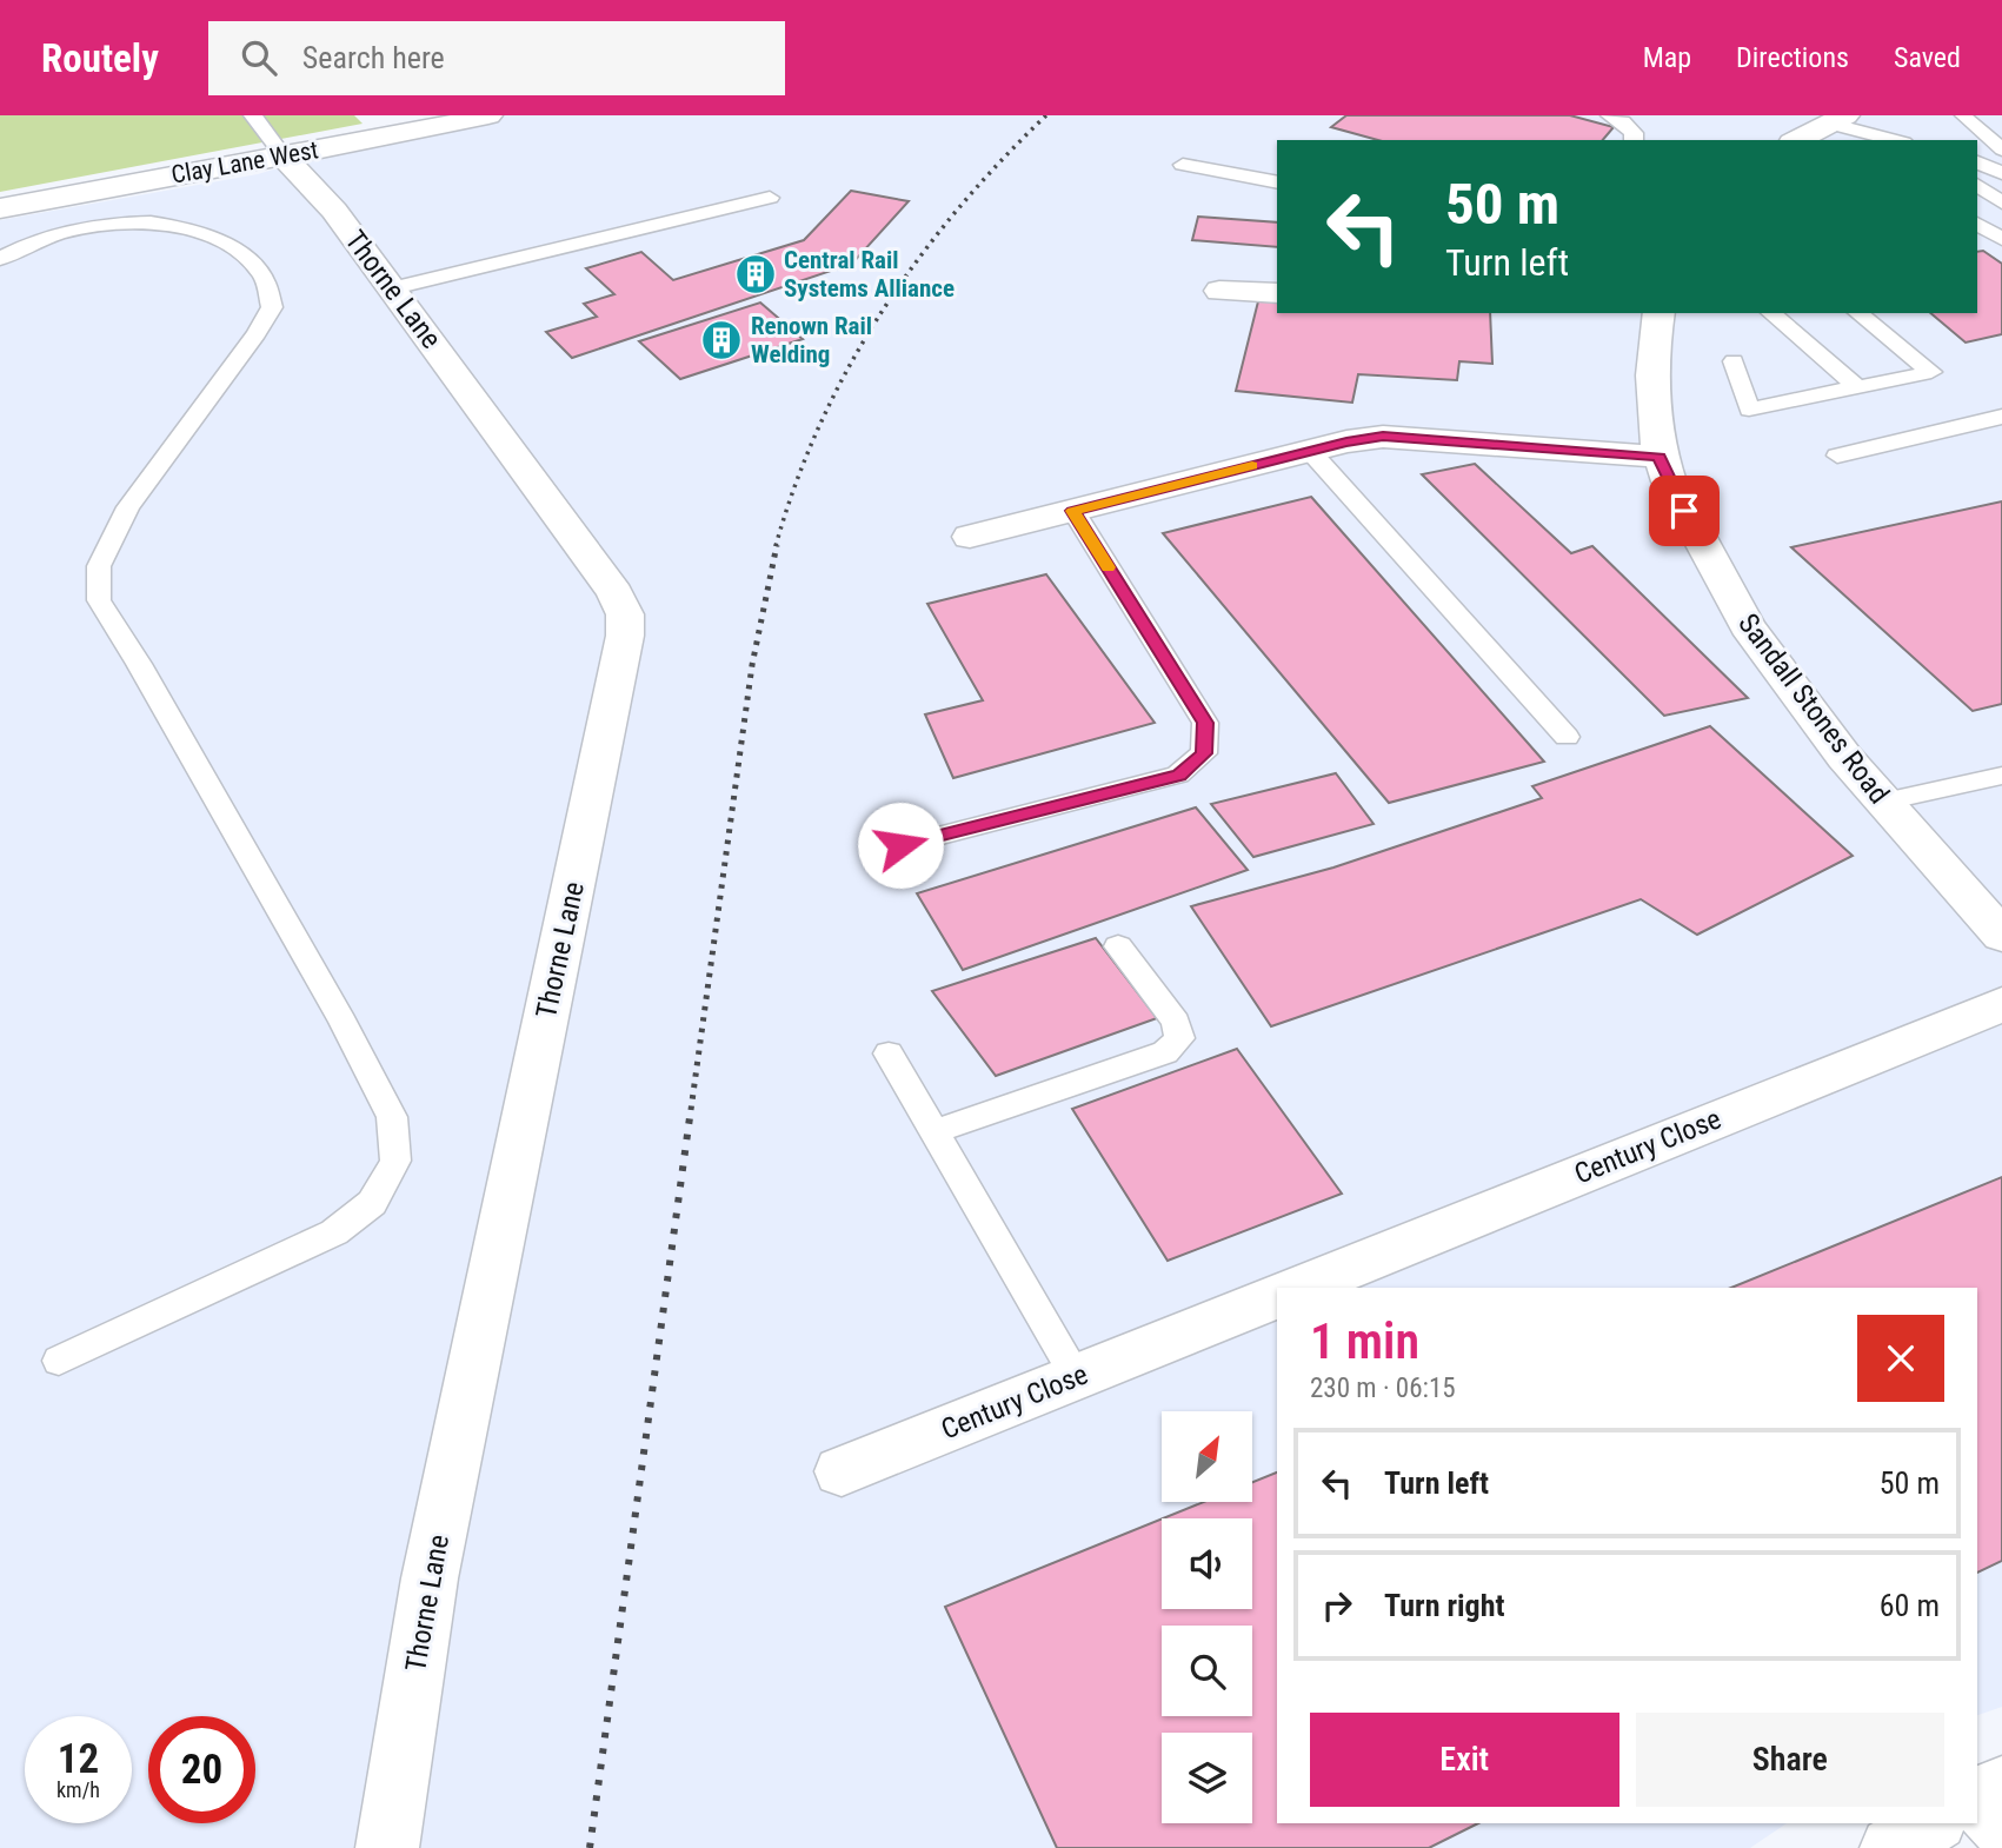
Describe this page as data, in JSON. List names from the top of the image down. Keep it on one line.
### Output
{"streets":{"street":["Clay Lane West","Thorne Lane","Sandall Stones Road","Century Close"]},"crossings":[["Clay Lane West","Thorne Lane"]],"places":{"building":["Central Rail Systems Alliance","Renown Rail Welding"]},"north":"top right","page":{"header":"Routely","search":"Search here","nav":["Map","Directions","Saved"],"turn":["50 m","Turn left"],"heading":["1 min","230 m · 06:15"],"list":[{"name":"Turn left","value":"50 m"},{"name":"Turn right","value":"60 m"}],"buttons":["Exit","Share"],"speed":"12 km/h","limit":"20"}}
